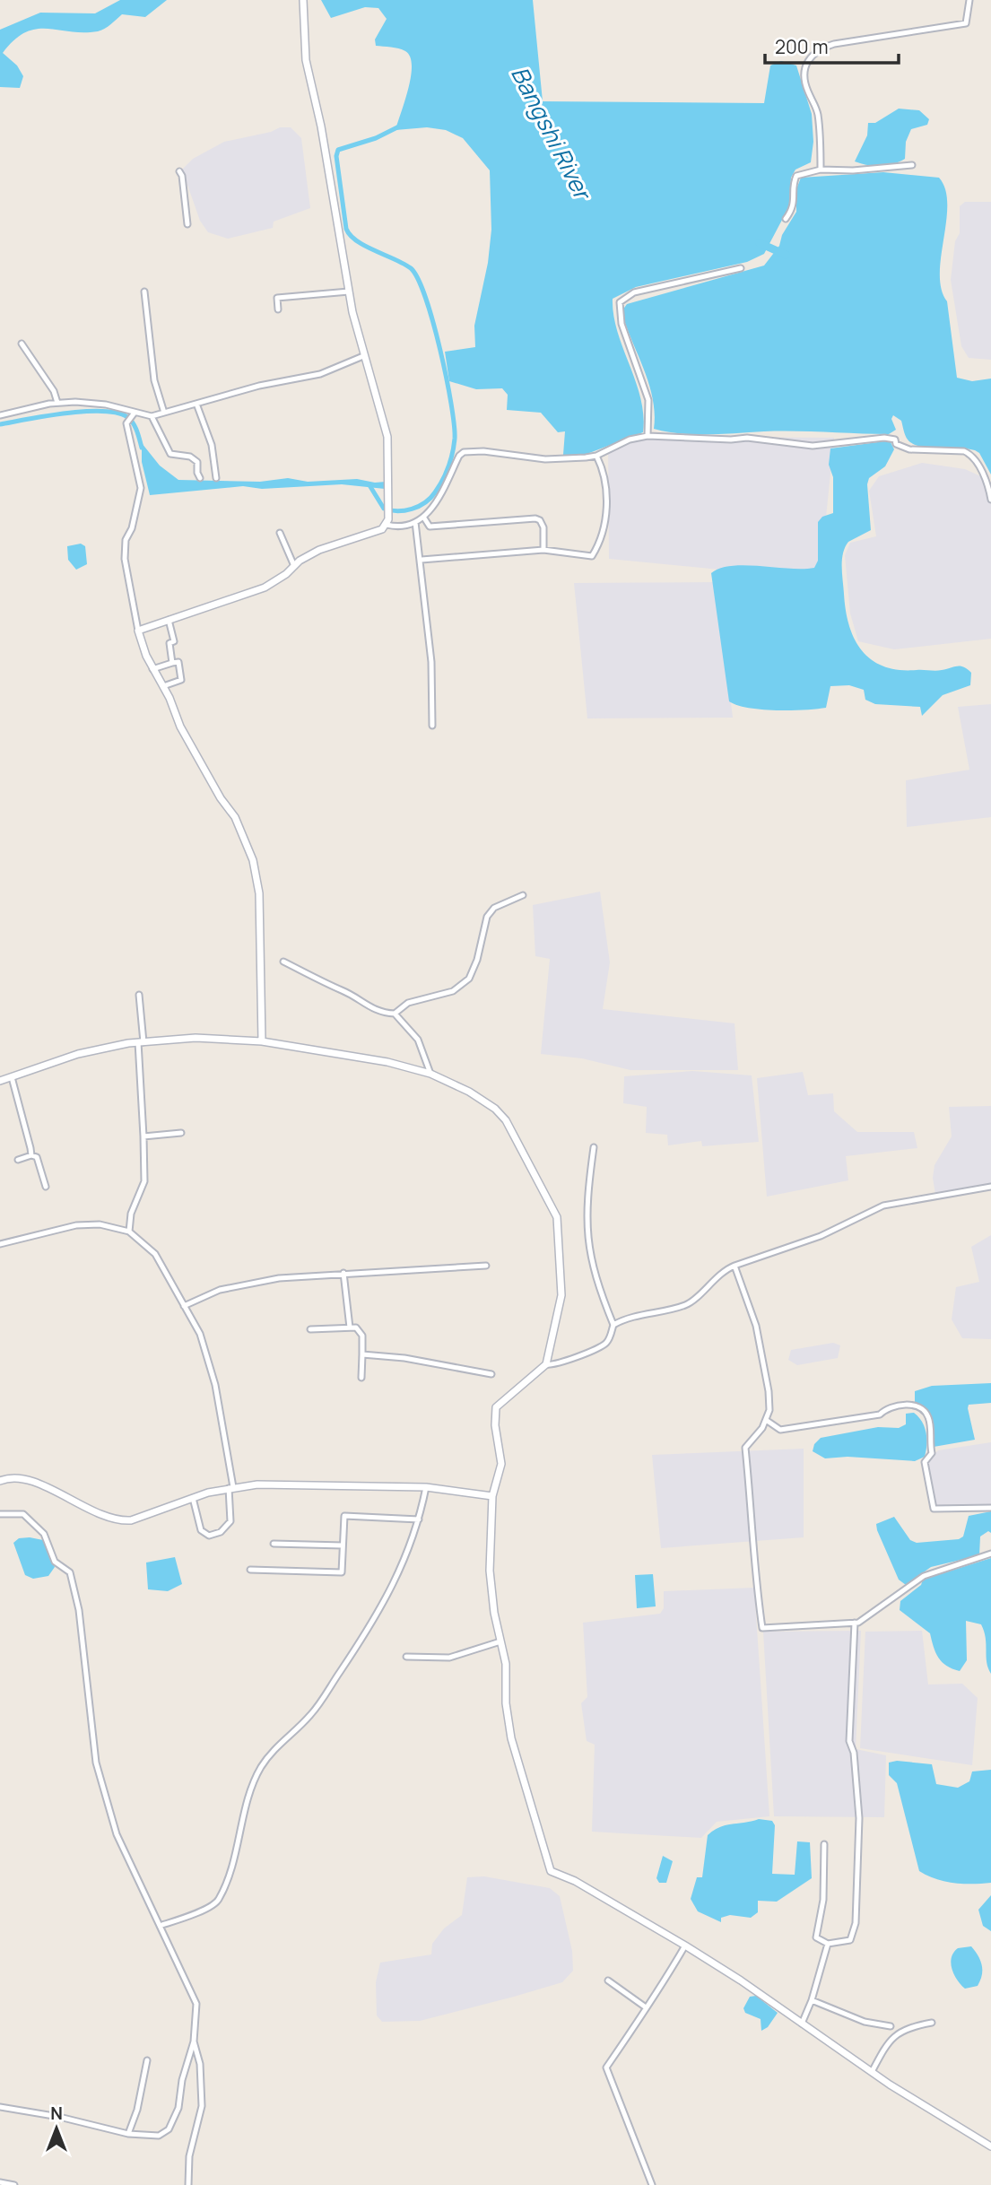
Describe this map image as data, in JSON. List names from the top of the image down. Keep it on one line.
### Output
{"water":["Bangshi River"],"scale_bar":"200 m","north":"top"}
